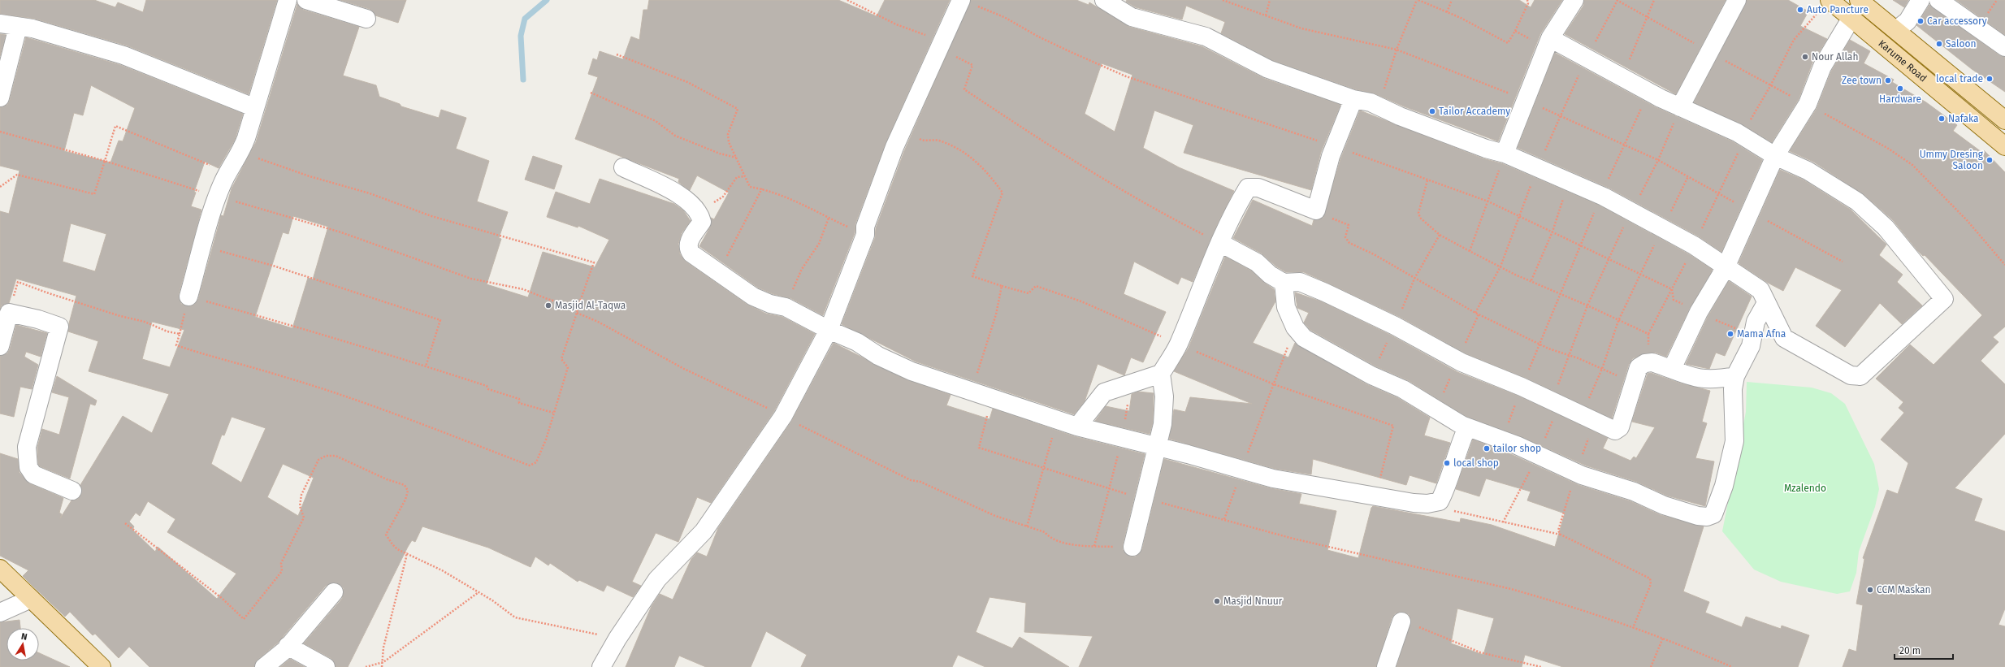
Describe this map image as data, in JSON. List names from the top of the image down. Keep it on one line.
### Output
{"streets":{"main road":["Karume Road"]},"parks":["Mzalendo"],"places":["Auto Pancture","Car accessory","Saloon","Nour Allah","local trade","Zee town","Hardware","Tailor Accademy","Nafaka","Ummy Dresing Saloon","Masjid Al-Taqwa","Mama Afna","tailor shop","local shop","CCM Maskan","Masjid Nnuur"],"scale_bar":"20 m","north":"top"}
